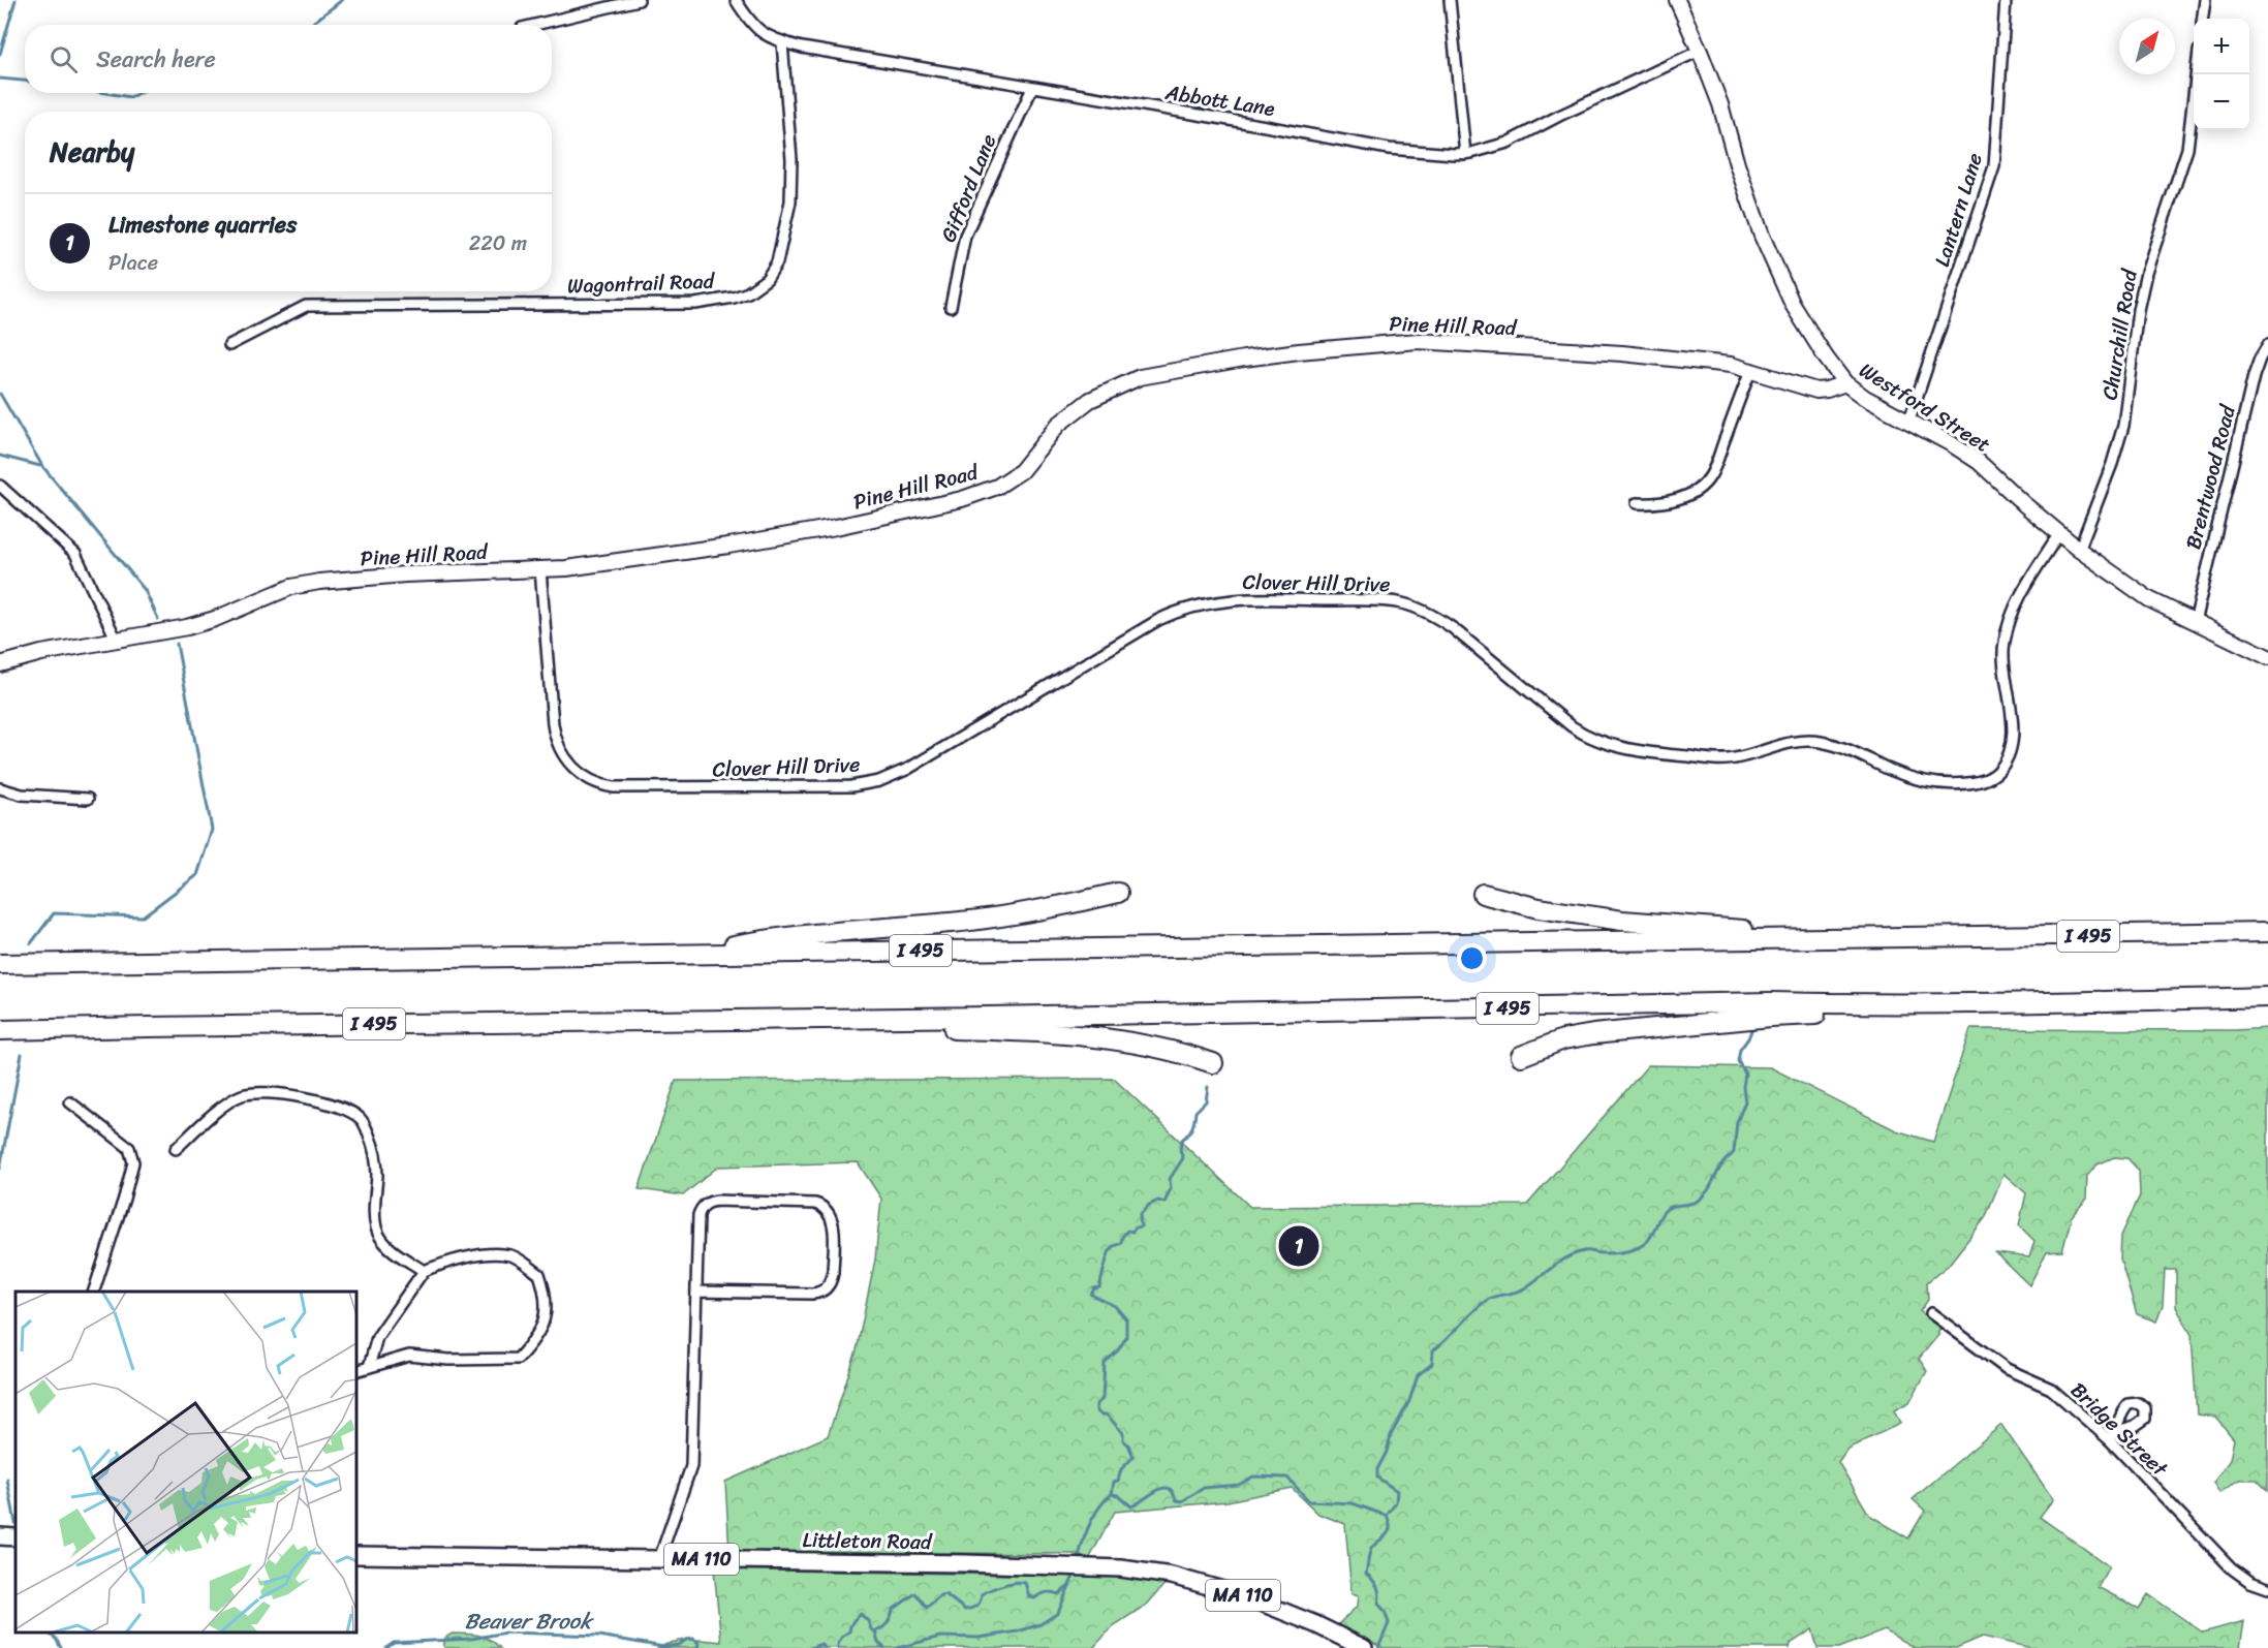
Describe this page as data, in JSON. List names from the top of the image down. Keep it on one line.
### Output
{"streets":{"highway":["I 495"],"main road":["Littleton Road","MA 110"],"street":["Abbott Lane","Gifford Lane","Lantern Lane","Wagontrail Road","Pine Hill Road","Churchill Road","Westford Street","Brentwood Road","Clover Hill Drive","Bridge Street"]},"crossings":[["Abbott Lane","Gifford Lane"],["Abbott Lane","Wagontrail Road"],["Abbott Lane","Westford Street"],["Lantern Lane","Westford Street"],["Pine Hill Road","Westford Street"],["Pine Hill Road","Clover Hill Drive"],["Churchill Road","Westford Street"],["Westford Street","Brentwood Road"],["Westford Street","Clover Hill Drive"]],"water":["Beaver Brook"],"north":"top right","page":{"map_buttons":["+","−"],"search":"Search here","heading":"Nearby","list":[{"mark":"1","name":"Limestone quarries","note":"Place","value":"220 m"}],"pins":"1"}}
